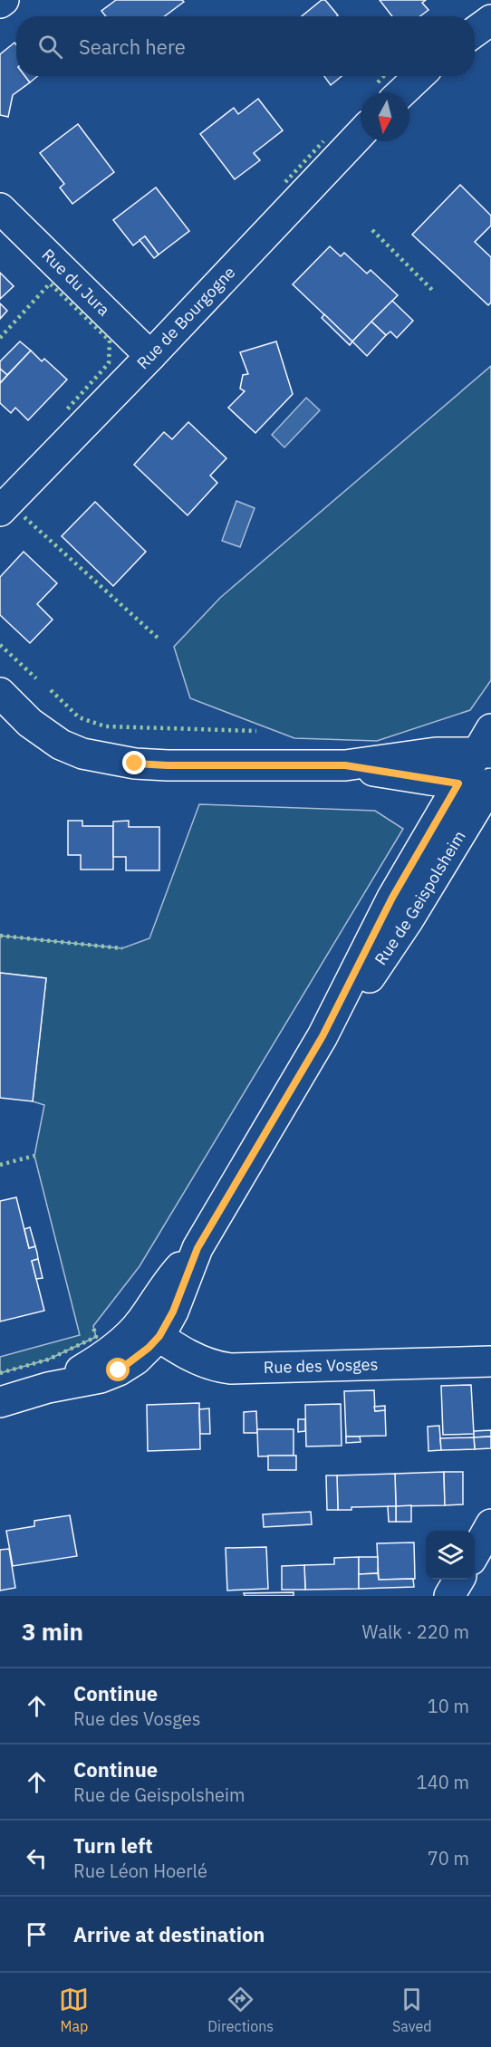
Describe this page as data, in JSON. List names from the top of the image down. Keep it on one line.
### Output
{"streets":{"street":["Rue du Jura","Rue de Bourgogne","Rue de Geispolsheim","Rue des Vosges"]},"crossings":[["Rue du Jura","Rue de Bourgogne"],["Rue de Geispolsheim","Rue des Vosges"]],"north":"bottom","page":{"search":"Search here","heading":["3 min","Walk · 220 m"],"list":[["Continue","Rue des Vosges","10 m"],["Continue","Rue de Geispolsheim","140 m"],["Turn left","Rue Léon Hoerlé","70 m"],"Arrive at destination"],"nav":["Map","Directions","Saved"]}}
